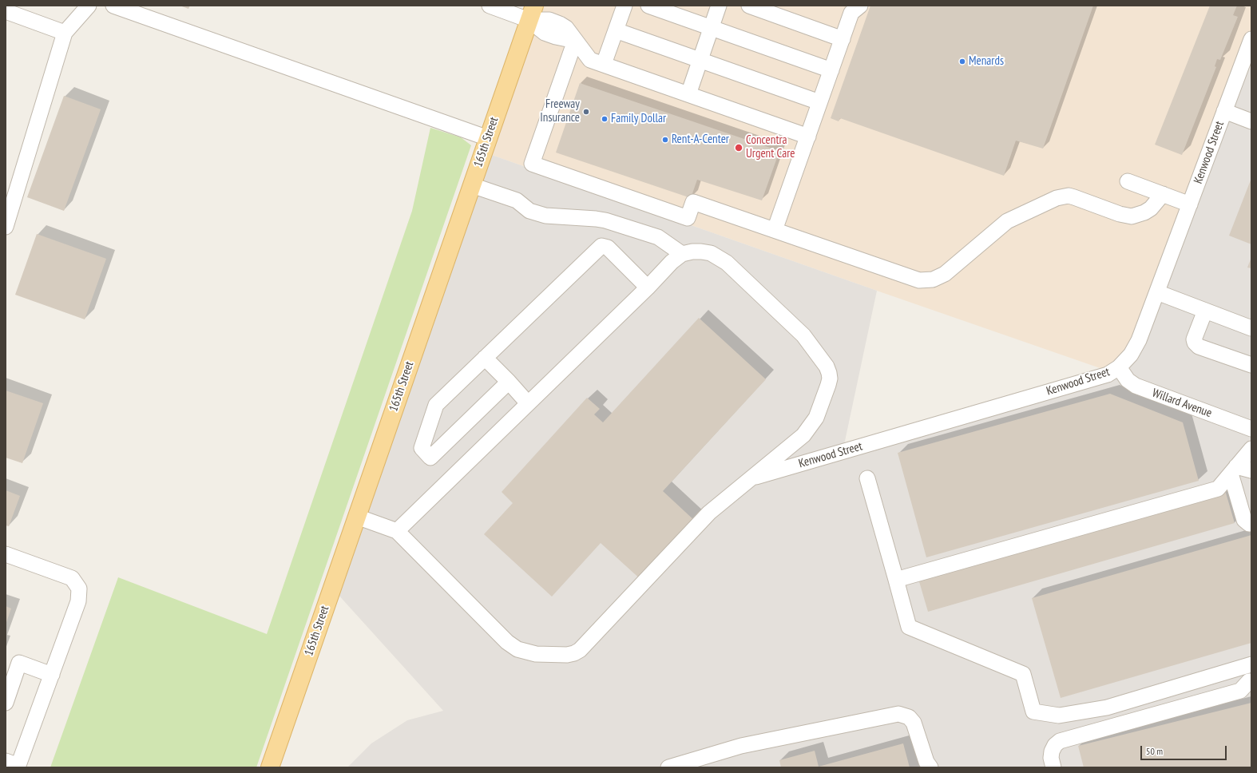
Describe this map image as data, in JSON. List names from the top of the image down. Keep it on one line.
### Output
{"streets":{"main road":["165th Street"],"street":["Kenwood Street","Willard Avenue"]},"crossings":[["Kenwood Street","Willard Avenue"]],"places":["Menards","Freeway Insurance","Family Dollar","Rent-A-Center","Concentra Urgent Care"],"scale_bar":"50 m"}
